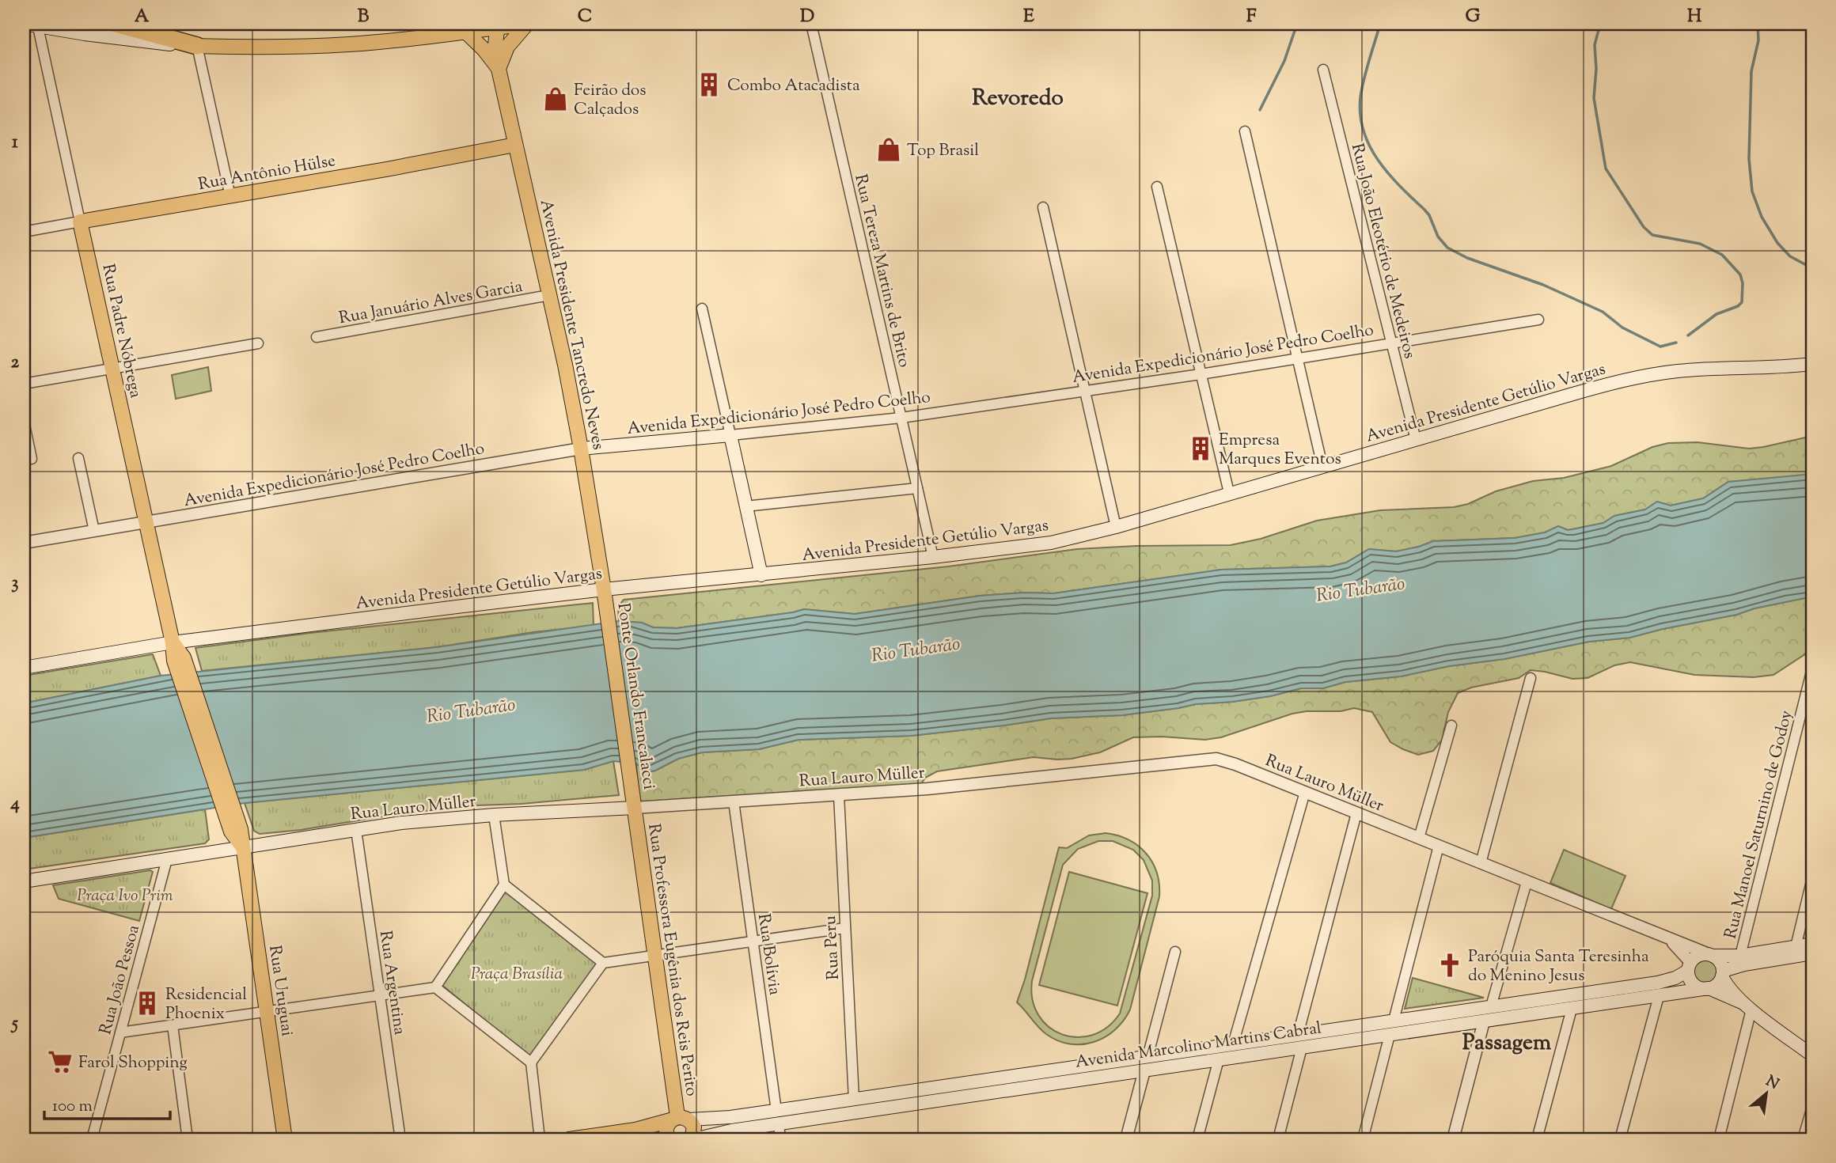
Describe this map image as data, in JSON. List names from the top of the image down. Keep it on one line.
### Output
{"streets":{"main road":["Rua Antônio Hülse","Avenida Presidente Tancredo Neves","Rua Padre Nóbrega","Avenida Expedicionário José Pedro Coelho","Avenida Presidente Getúlio Vargas","Ponte Orlando Francalacci","Rua Lauro Müller","Rua Professora Eugênia dos Reis Perito","Rua Uruguai","Avenida Marcolino Martins Cabral"],"street":["Rua João Eleotério de Medeiros","Rua Tereza Martins de Brito","Rua Januário Alves Garcia","Rua Manoel Saturnino de Godoy","Rua Peru","Rua Bolívia","Rua João Pessoa","Rua Argentina"]},"crossings":[["Rua Antônio Hülse","Avenida Presidente Tancredo Neves"],["Rua Antônio Hülse","Rua Padre Nóbrega"],["Rua João Eleotério de Medeiros","Avenida Expedicionário José Pedro Coelho"],["Rua João Eleotério de Medeiros","Avenida Presidente Getúlio Vargas"],["Rua Tereza Martins de Brito","Avenida Expedicionário José Pedro Coelho"],["Rua Tereza Martins de Brito","Avenida Presidente Getúlio Vargas"],["Rua Januário Alves Garcia","Avenida Presidente Tancredo Neves"],["Avenida Presidente Tancredo Neves","Avenida Expedicionário José Pedro Coelho"],["Avenida Presidente Tancredo Neves","Avenida Presidente Getúlio Vargas"],["Avenida Presidente Tancredo Neves","Ponte Orlando Francalacci"],["Rua Padre Nóbrega","Avenida Expedicionário José Pedro Coelho"],["Rua Padre Nóbrega","Avenida Presidente Getúlio Vargas"],["Rua Padre Nóbrega","Rua Uruguai"],["Avenida Presidente Getúlio Vargas","Ponte Orlando Francalacci"],["Ponte Orlando Francalacci","Rua Lauro Müller"],["Ponte Orlando Francalacci","Rua Professora Eugênia dos Reis Perito"],["Rua Lauro Müller","Rua Peru"],["Rua Lauro Müller","Rua Bolívia"],["Rua Lauro Müller","Rua Professora Eugênia dos Reis Perito"],["Rua Lauro Müller","Rua João Pessoa"],["Rua Lauro Müller","Rua Argentina"],["Rua Lauro Müller","Rua Uruguai"],["Rua Lauro Müller","Avenida Marcolino Martins Cabral"],["Rua Peru","Avenida Marcolino Martins Cabral"],["Rua Bolívia","Avenida Marcolino Martins Cabral"],["Rua Professora Eugênia dos Reis Perito","Avenida Marcolino Martins Cabral"]],"districts":["Revoredo","Passagem"],"water":["Rio Tubarão"],"parks":["Praça Ivo Prim","Praça Brasília"],"places":{"building":["Combo Atacadista","Empresa Marques Eventos","Residencial Phoenix"],"shop":["Feirão dos Calçados","Top Brasil"],"church":["Paróquia Santa Teresinha do Menino Jesus"],"supermarket":["Farol Shopping"]},"scale_bar":"100 m","north":"top right","grid":{"columns":["A","B","C","D","E","F","G","H"],"rows":["1","2","3","4","5"]}}
